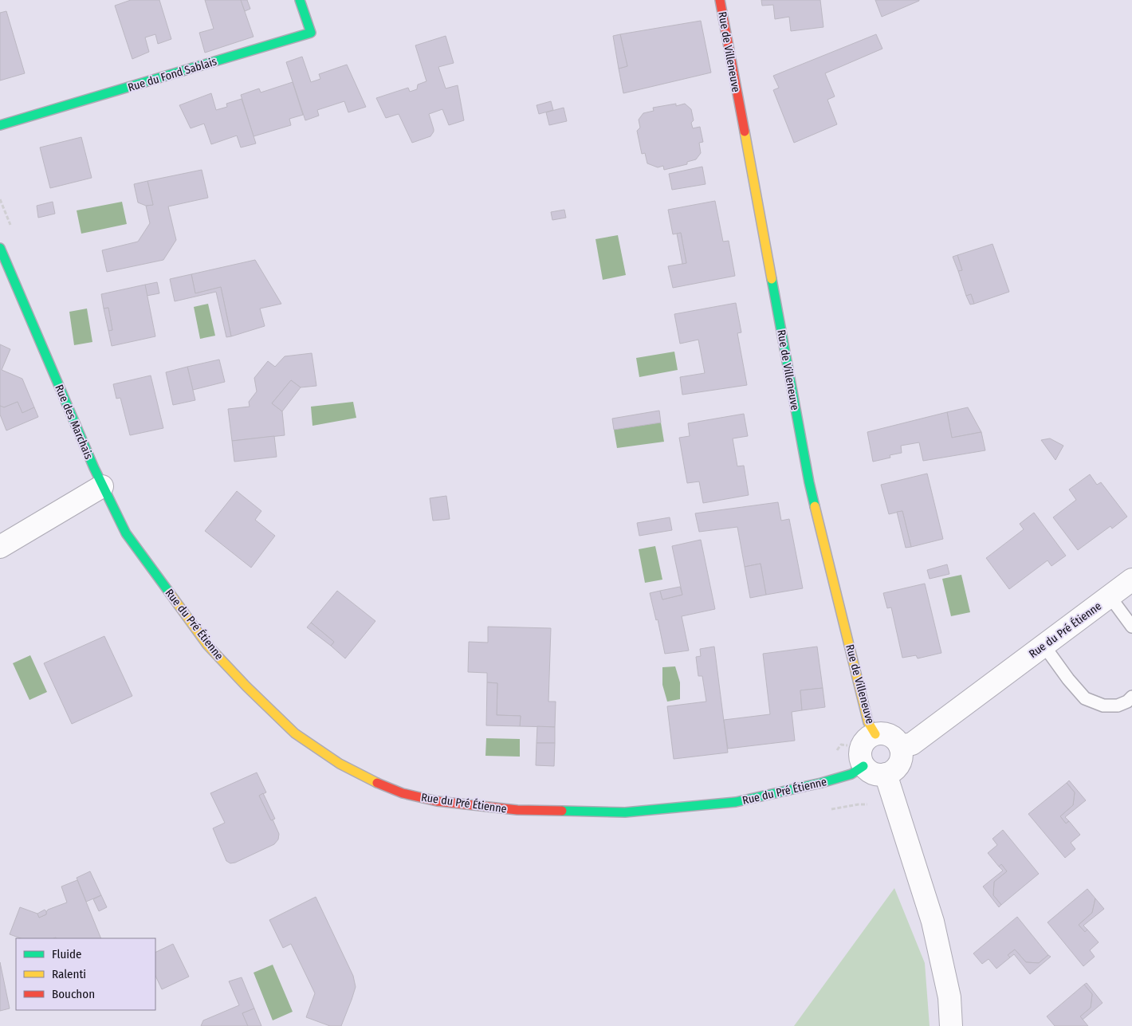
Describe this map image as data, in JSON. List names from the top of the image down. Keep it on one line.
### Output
{"streets":{"street":["Rue de Villeneuve","Rue du Fond Sablais","Rue des Marchais","Rue du Pré Étienne"]},"crossings":[["Rue de Villeneuve","Rue du Pré Étienne"],["Rue des Marchais","Rue du Pré Étienne"]],"legend":["Fluide","Ralenti","Bouchon"]}
